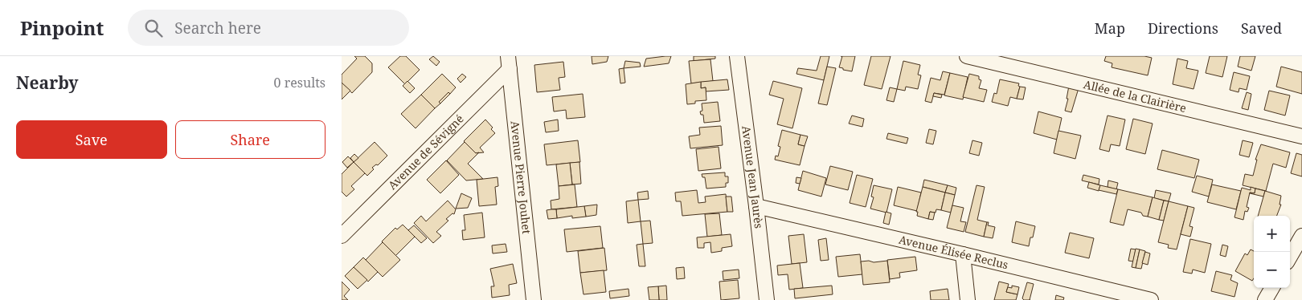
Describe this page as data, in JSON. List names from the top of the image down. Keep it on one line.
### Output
{"streets":{"street":["Allée de la Clairière","Avenue de Sévigné","Avenue Pierre Jouhet","Avenue Jean Jaurès","Avenue Élisée Reclus"]},"crossings":[["Avenue de Sévigné","Avenue Pierre Jouhet"],["Avenue Jean Jaurès","Avenue Élisée Reclus"]],"page":{"header":"Pinpoint","search":"Search here","nav":["Map","Directions","Saved"],"heading":["Nearby","0 results"],"buttons":["Save","Share"],"map_buttons":["+","−"]}}
